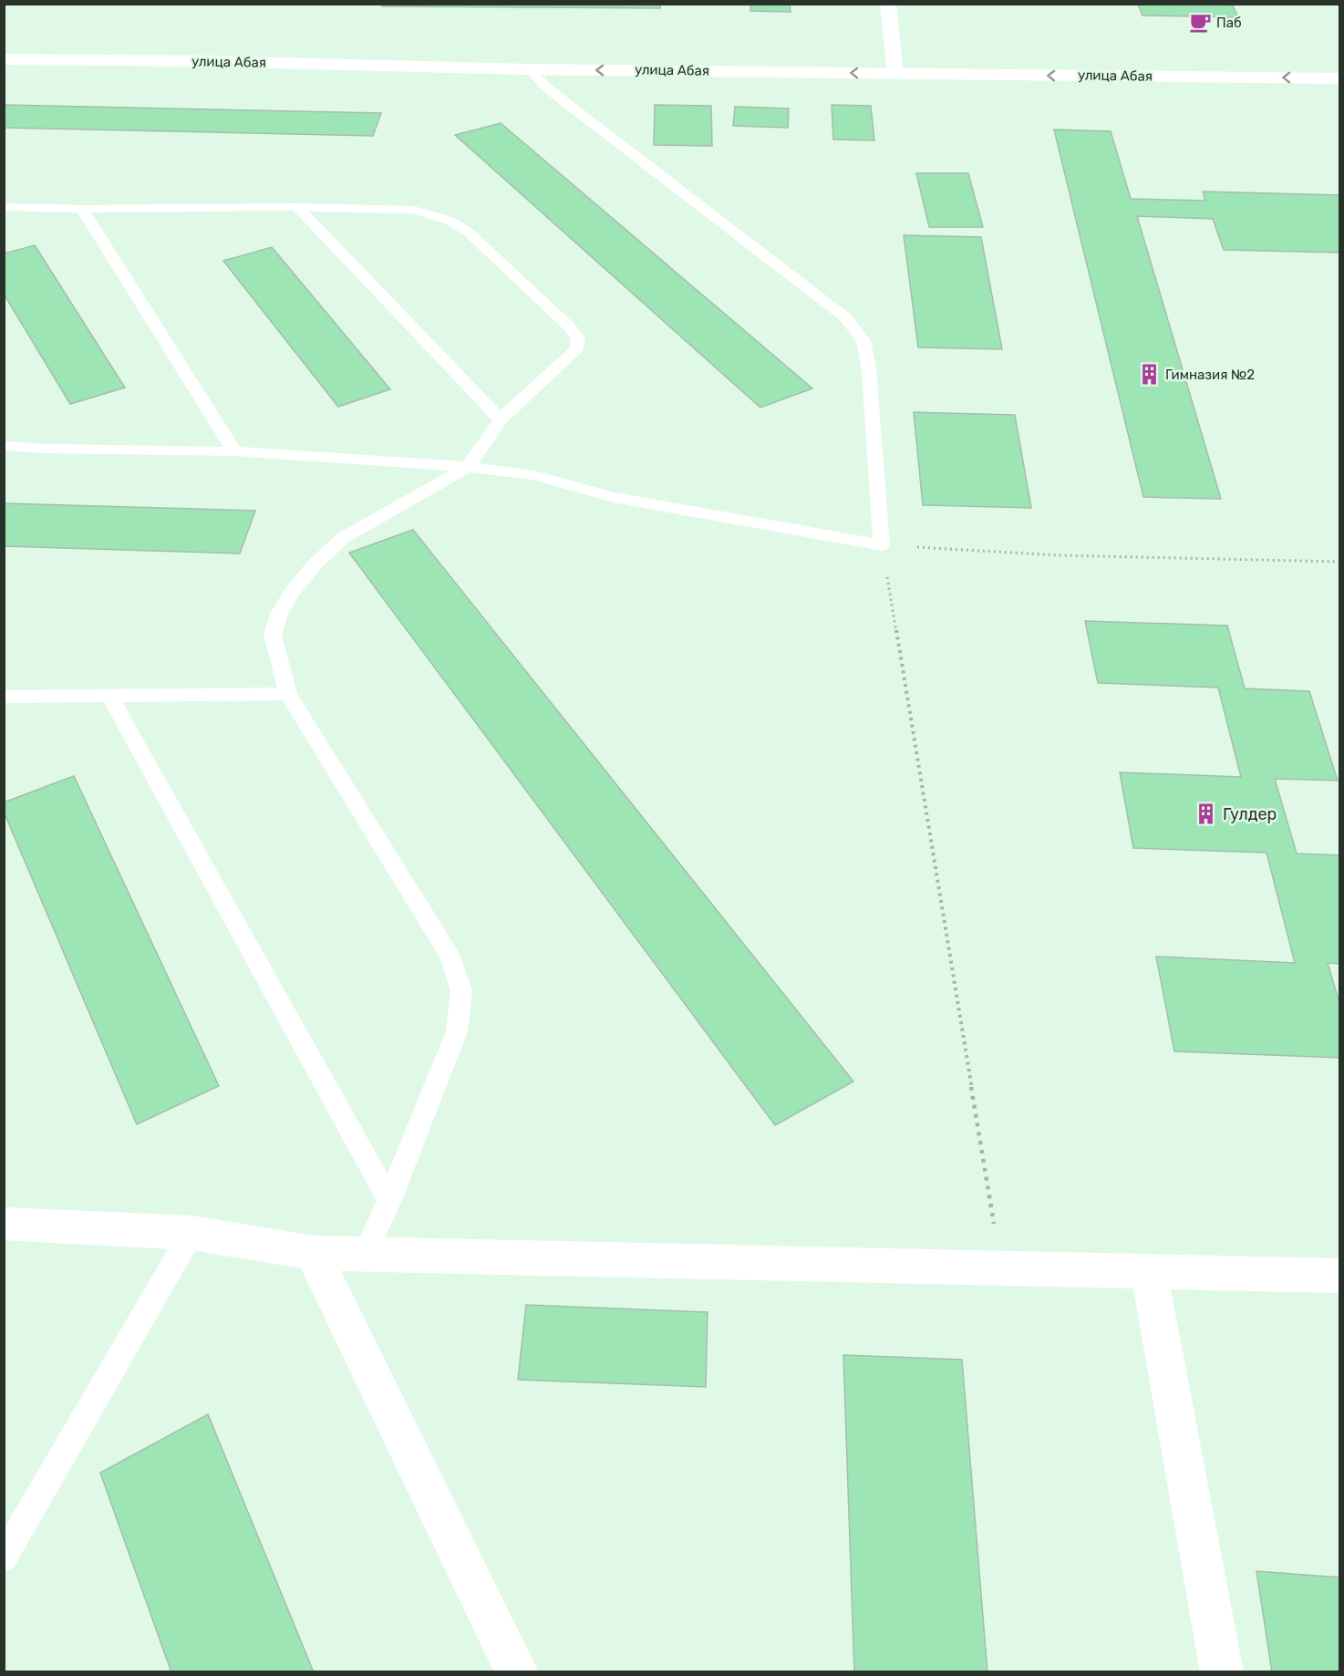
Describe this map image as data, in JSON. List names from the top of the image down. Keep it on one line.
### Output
{"streets":{"street":["улица Абая"]},"one_way":["улица Абая"],"places":{"cafe":["Паб"],"building":["Гимназия №2","Гулдер"]}}
